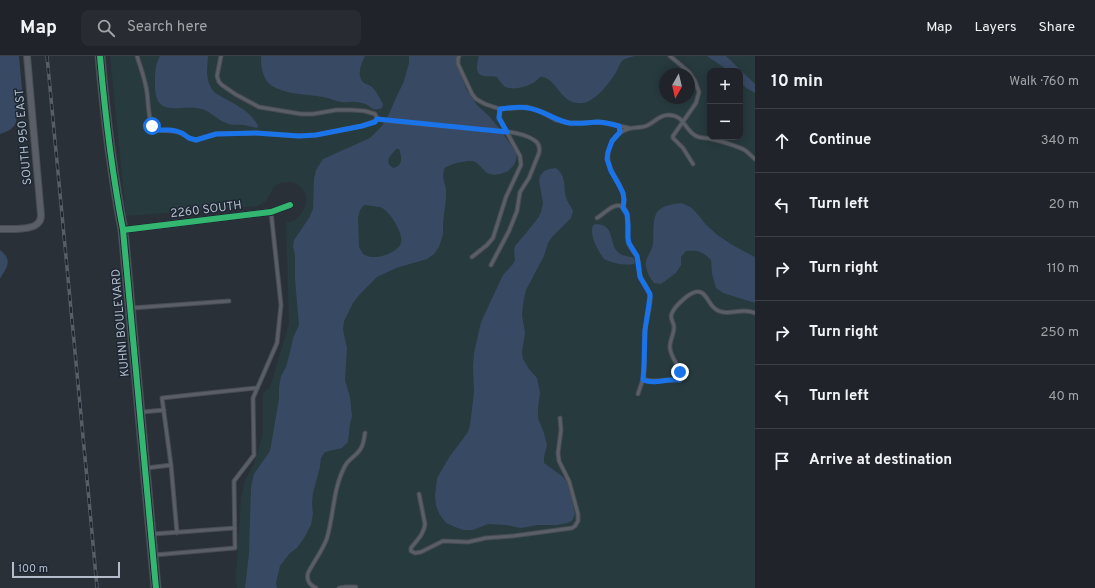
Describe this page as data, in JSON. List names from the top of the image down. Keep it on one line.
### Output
{"streets":{"street":["SOUTH 950 EAST","2260 SOUTH","KUHNI BOULEVARD"]},"crossings":[["2260 SOUTH","KUHNI BOULEVARD"]],"scale_bar":"100 m","north":"bottom","page":{"header":"Map","search":"Search here","nav":["Map","Layers","Share"],"heading":["10 min","Walk · 760 m"],"map_buttons":["+","−"],"list":[["Continue","340 m"],["Turn left","20 m"],["Turn right","110 m"],["Turn right","250 m"],["Turn left","40 m"],"Arrive at destination"],"scale":"100 m"}}
